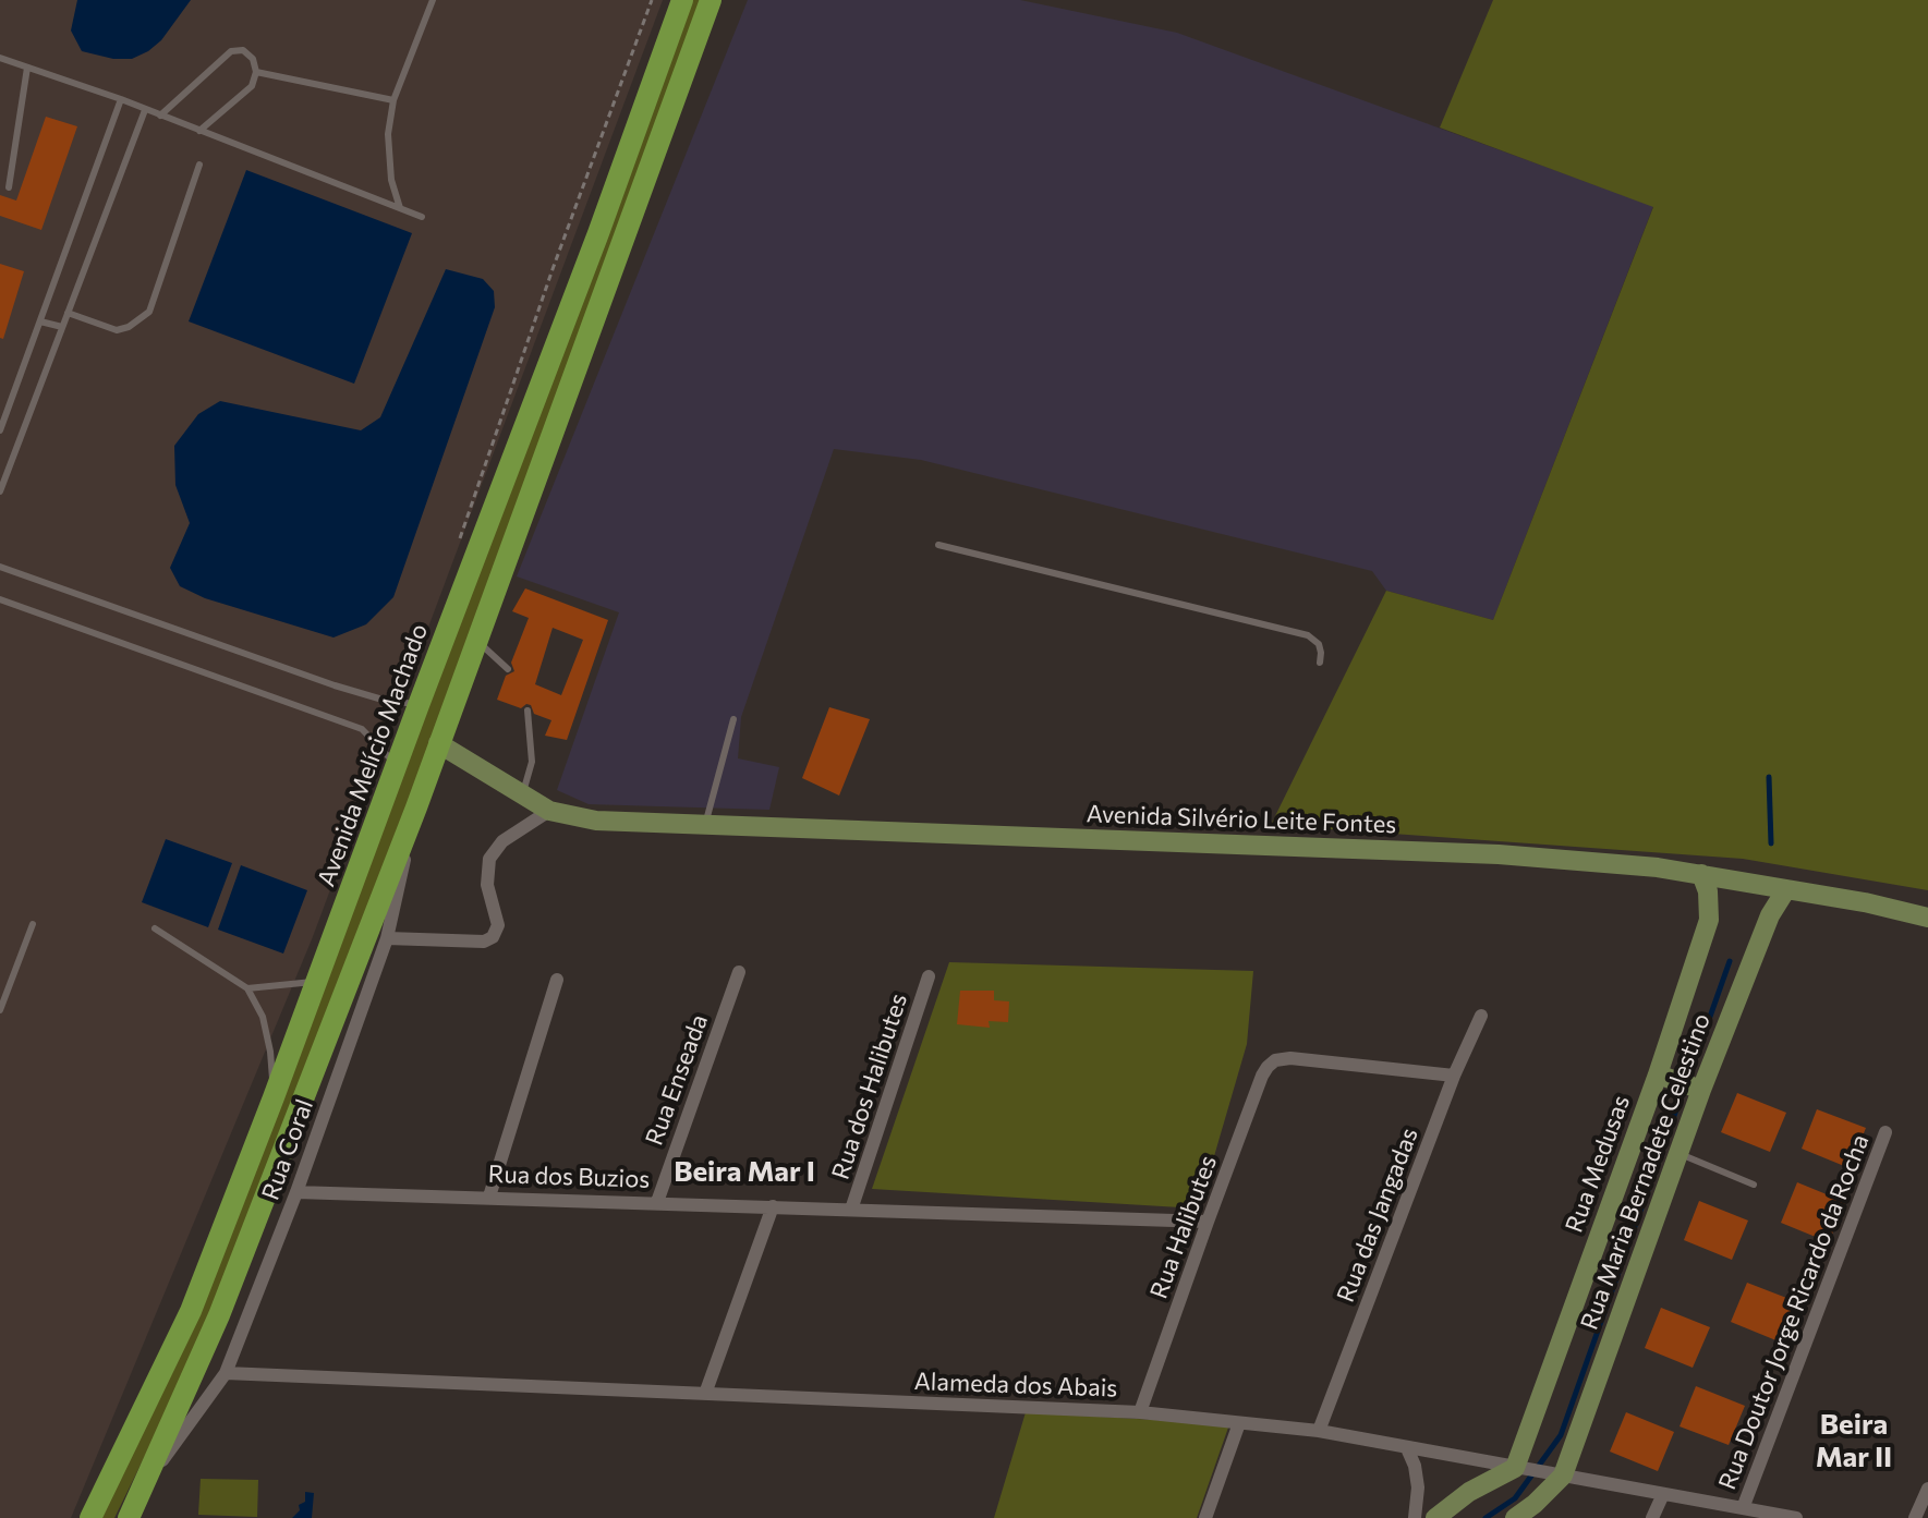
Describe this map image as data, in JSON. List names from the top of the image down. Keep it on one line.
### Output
{"streets":{"main road":["Avenida Melício Machado","Avenida Silvério Leite Fontes","Rua Medusas","Rua Maria Bernadete Celestino"],"street":["Rua Enseada","Rua dos Halibutes","Rua Coral","Rua dos Buzios","Rua das Jangadas","Rua Halibutes","Rua Doutor Jorge Ricardo da Rocha","Alameda dos Abais"]},"crossings":[["Avenida Silvério Leite Fontes","Rua Medusas"],["Avenida Silvério Leite Fontes","Rua Maria Bernadete Celestino"],["Rua Enseada","Rua dos Buzios"],["Rua dos Halibutes","Rua dos Buzios"],["Rua Coral","Rua dos Buzios"],["Rua Coral","Alameda dos Abais"],["Rua Medusas","Alameda dos Abais"],["Rua Maria Bernadete Celestino","Alameda dos Abais"],["Rua dos Buzios","Rua Halibutes"],["Rua das Jangadas","Rua Halibutes"],["Rua das Jangadas","Alameda dos Abais"],["Rua Halibutes","Alameda dos Abais"],["Rua Doutor Jorge Ricardo da Rocha","Alameda dos Abais"]],"districts":["Beira Mar I","Beira Mar II"]}
